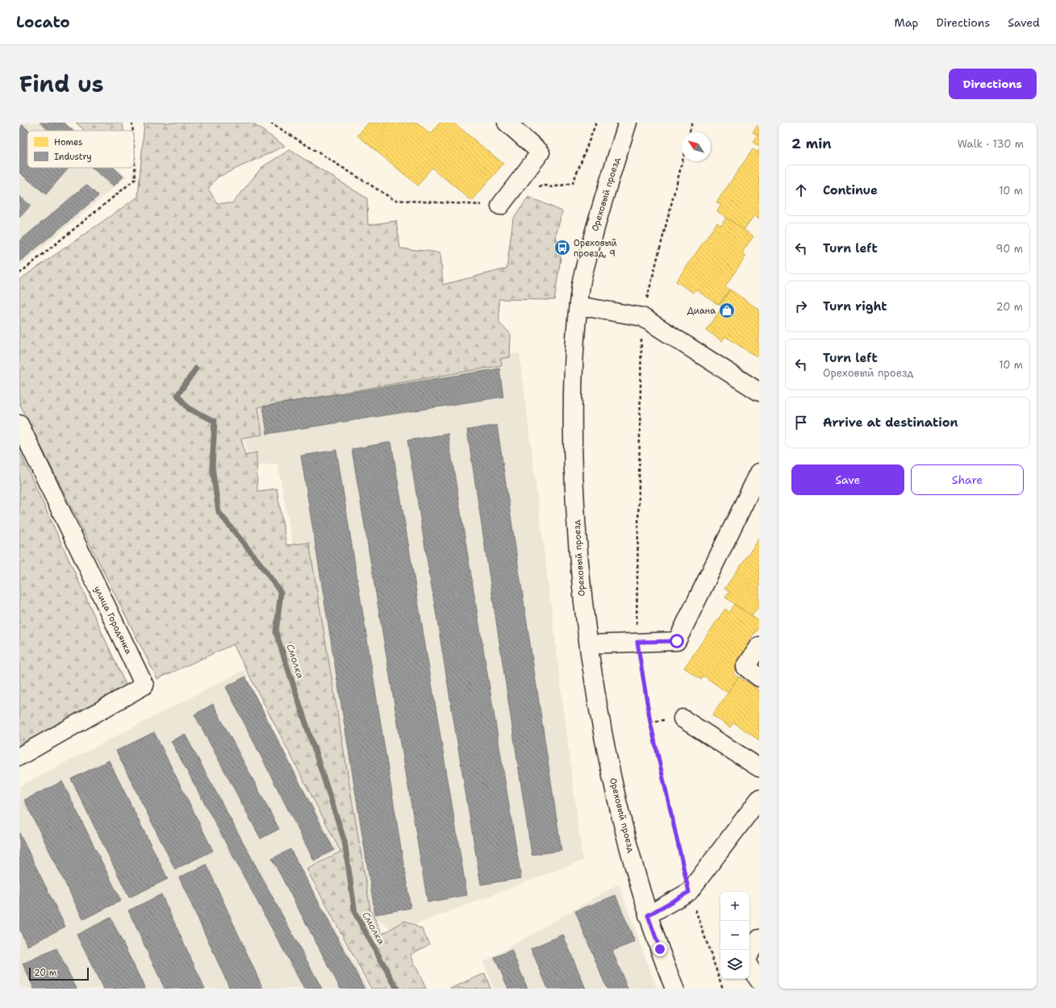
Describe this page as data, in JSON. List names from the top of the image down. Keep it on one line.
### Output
{"streets":{"street":["Ореховый проезд","улица Городянка"]},"water":["Смолка"],"places":{"bus stop":["Ореховый проезд, 9"],"shop":["Диана"]},"legend":["Homes","Industry"],"scale_bar":"20 m","north":"top left","page":{"header":"Locato","nav":["Map","Directions","Saved"],"title":"Find us","buttons":["Directions",["Save","Share"]],"heading":["2 min","Walk · 130 m"],"list":[["Continue","10 m"],["Turn left","90 m"],["Turn right","20 m"],["Turn left","Ореховый проезд","10 m"],"Arrive at destination"],"map_buttons":["+","−"],"scale":"20 m"}}
